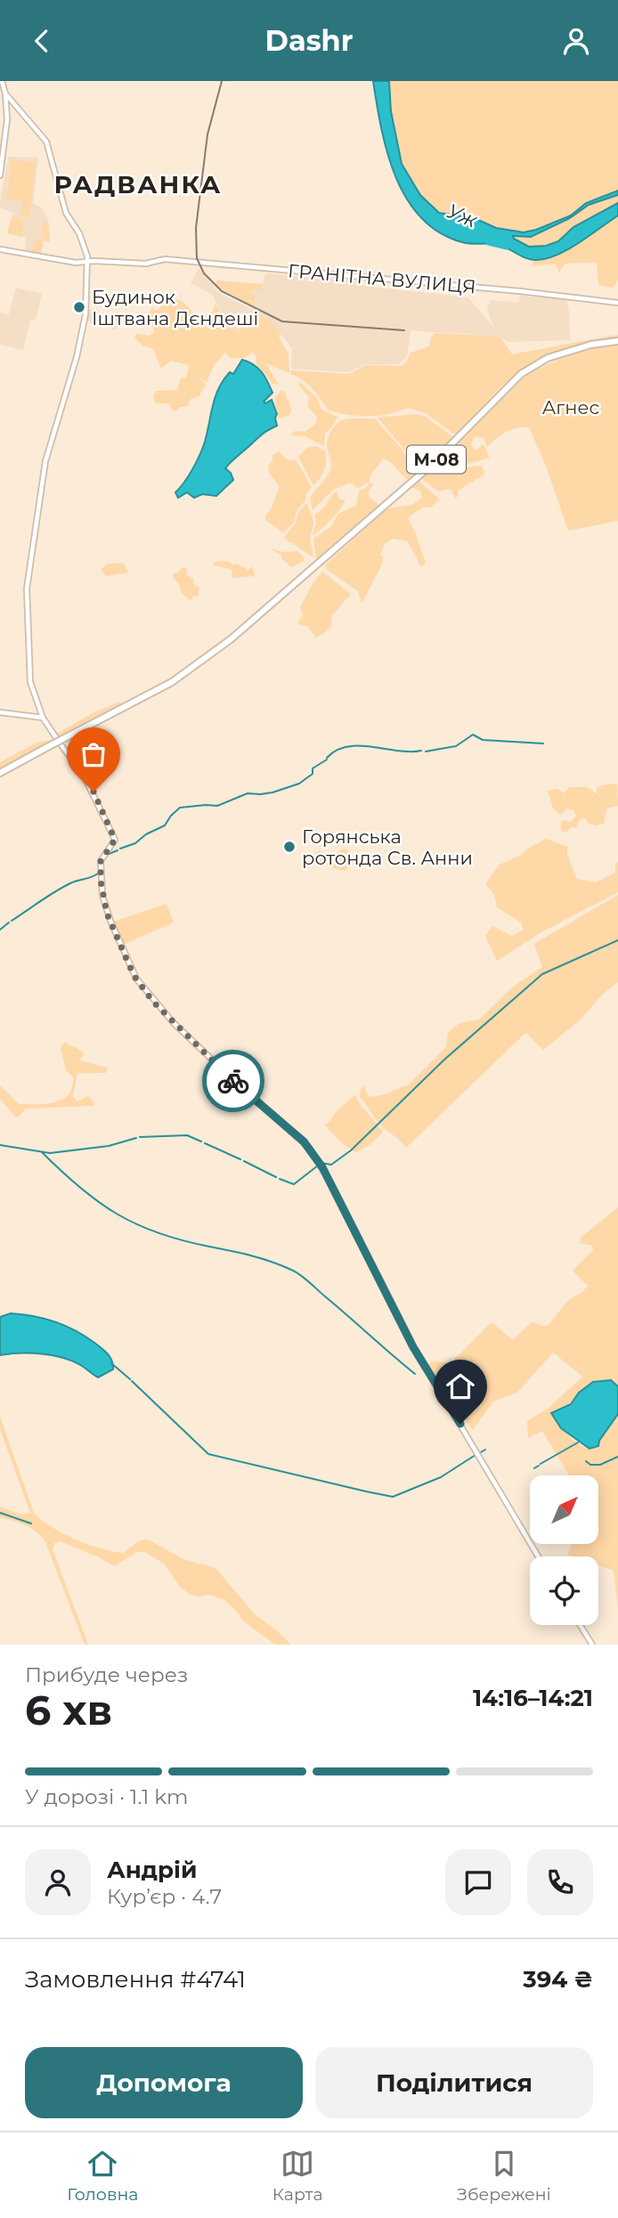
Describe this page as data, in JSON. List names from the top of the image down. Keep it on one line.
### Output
{"streets":{"highway":["М-08"],"street":["ГРАНІТНА ВУЛИЦЯ"]},"districts":["РАДВАНКА"],"water":["Уж"],"parks":["Агнес"],"places":["Будинок Іштвана Дєндеші","Горянська ротонда Св. Анни"],"north":"top right","page":{"header":"Dashr","heading":["6 хв","Прибуде через","14:16–14:21"],"panel":["Андрій","Кур’єр · 4.7","Замовлення #4741","394 ₴"],"bar":"У дорозі · 1.1 km","buttons":["Допомога","Поділитися"],"tabs":["Головна","Карта","Збережені"]}}
